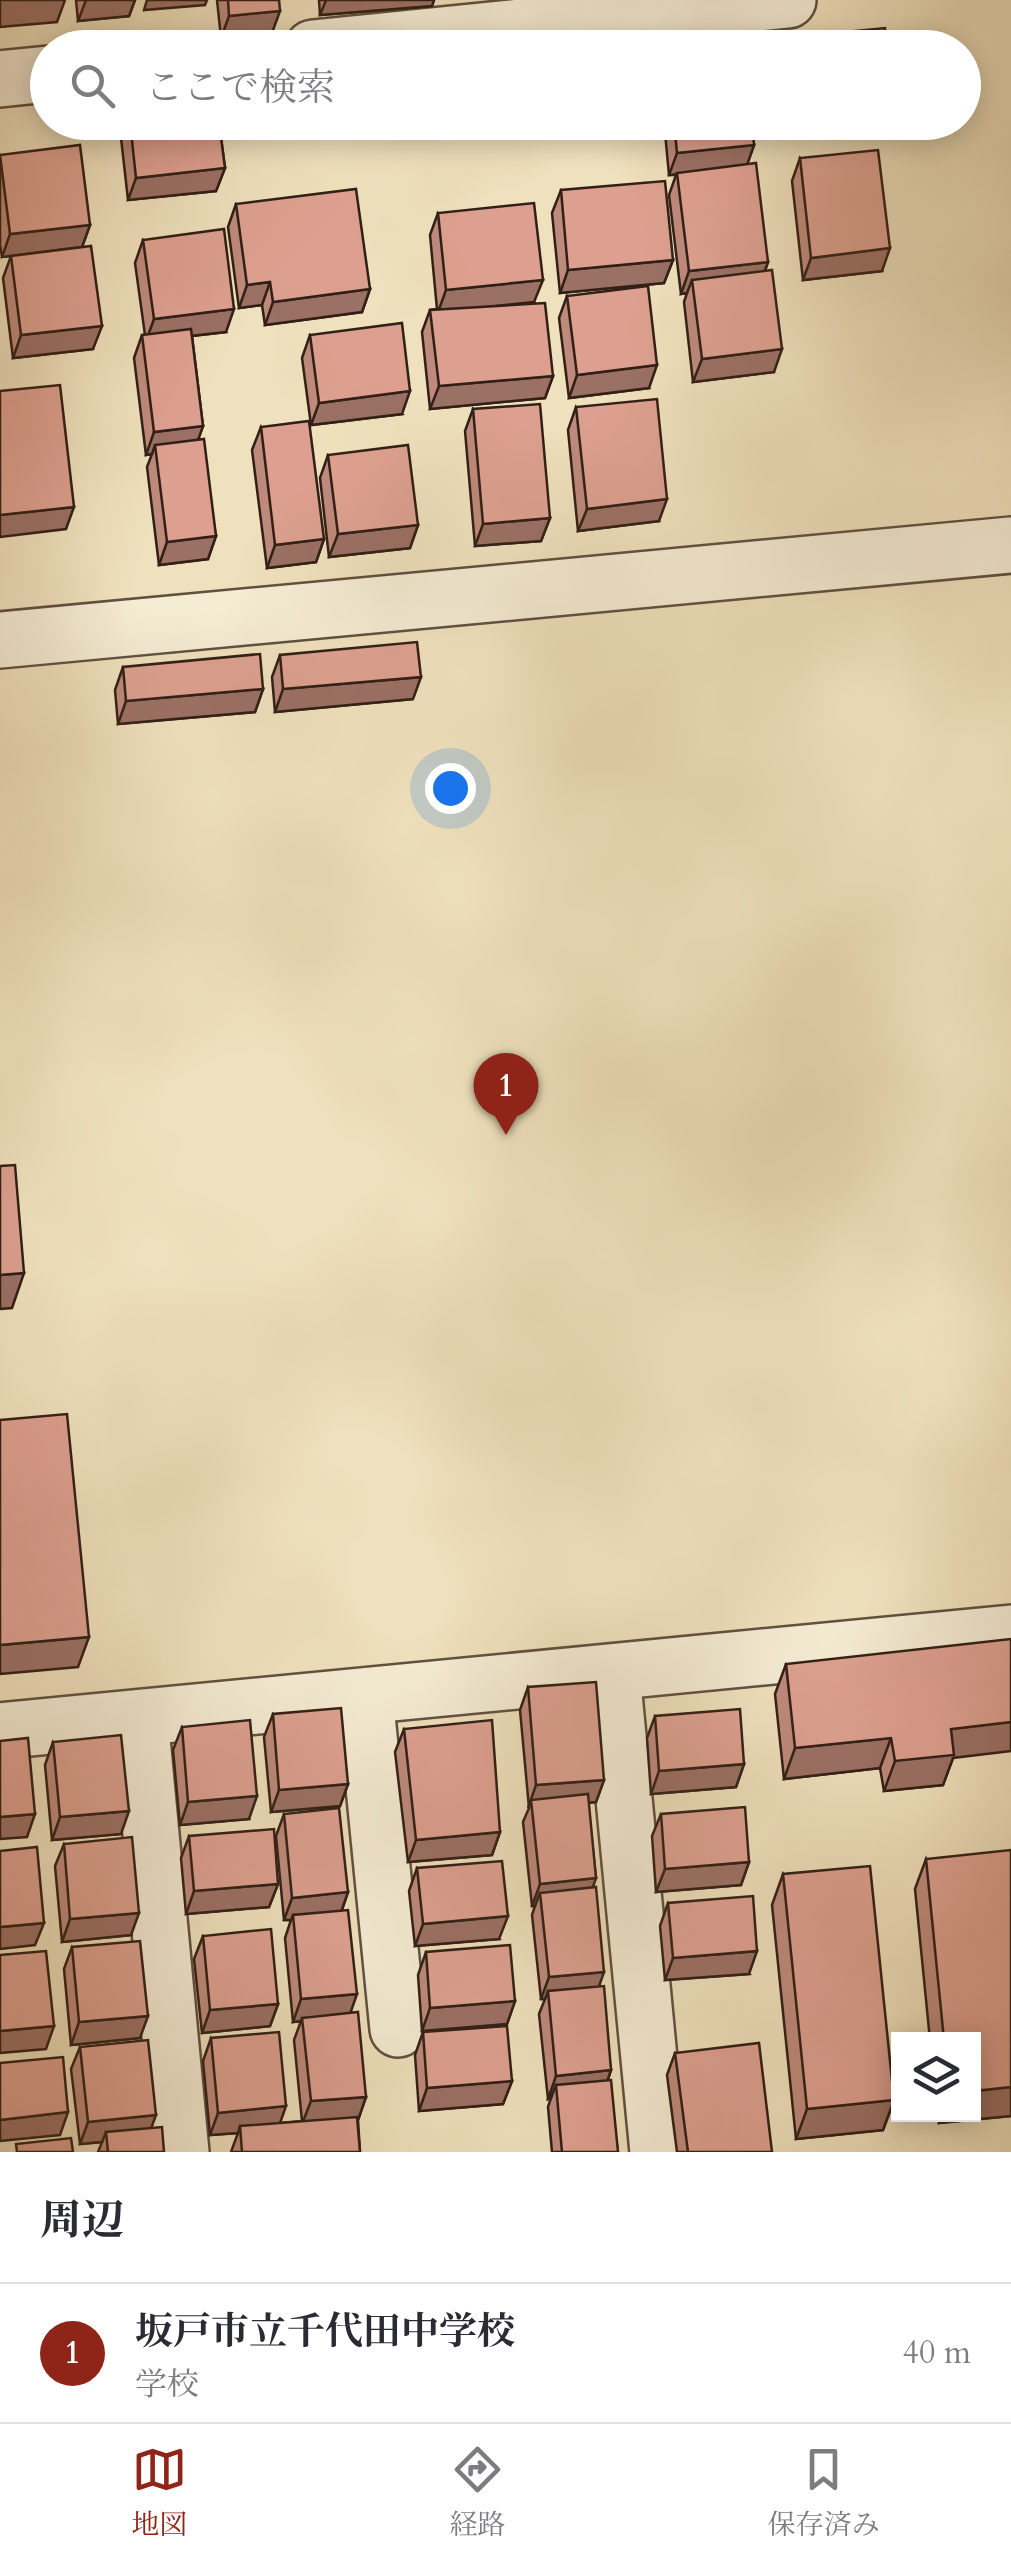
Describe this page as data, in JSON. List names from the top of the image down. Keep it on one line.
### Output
{"page":{"search":"ここで検索","pins":"1","heading":"周辺","list":[{"mark":"1","name":"坂戸市立千代田中学校","note":"学校","value":"40 m"}],"nav":["地図","経路","保存済み"]}}
